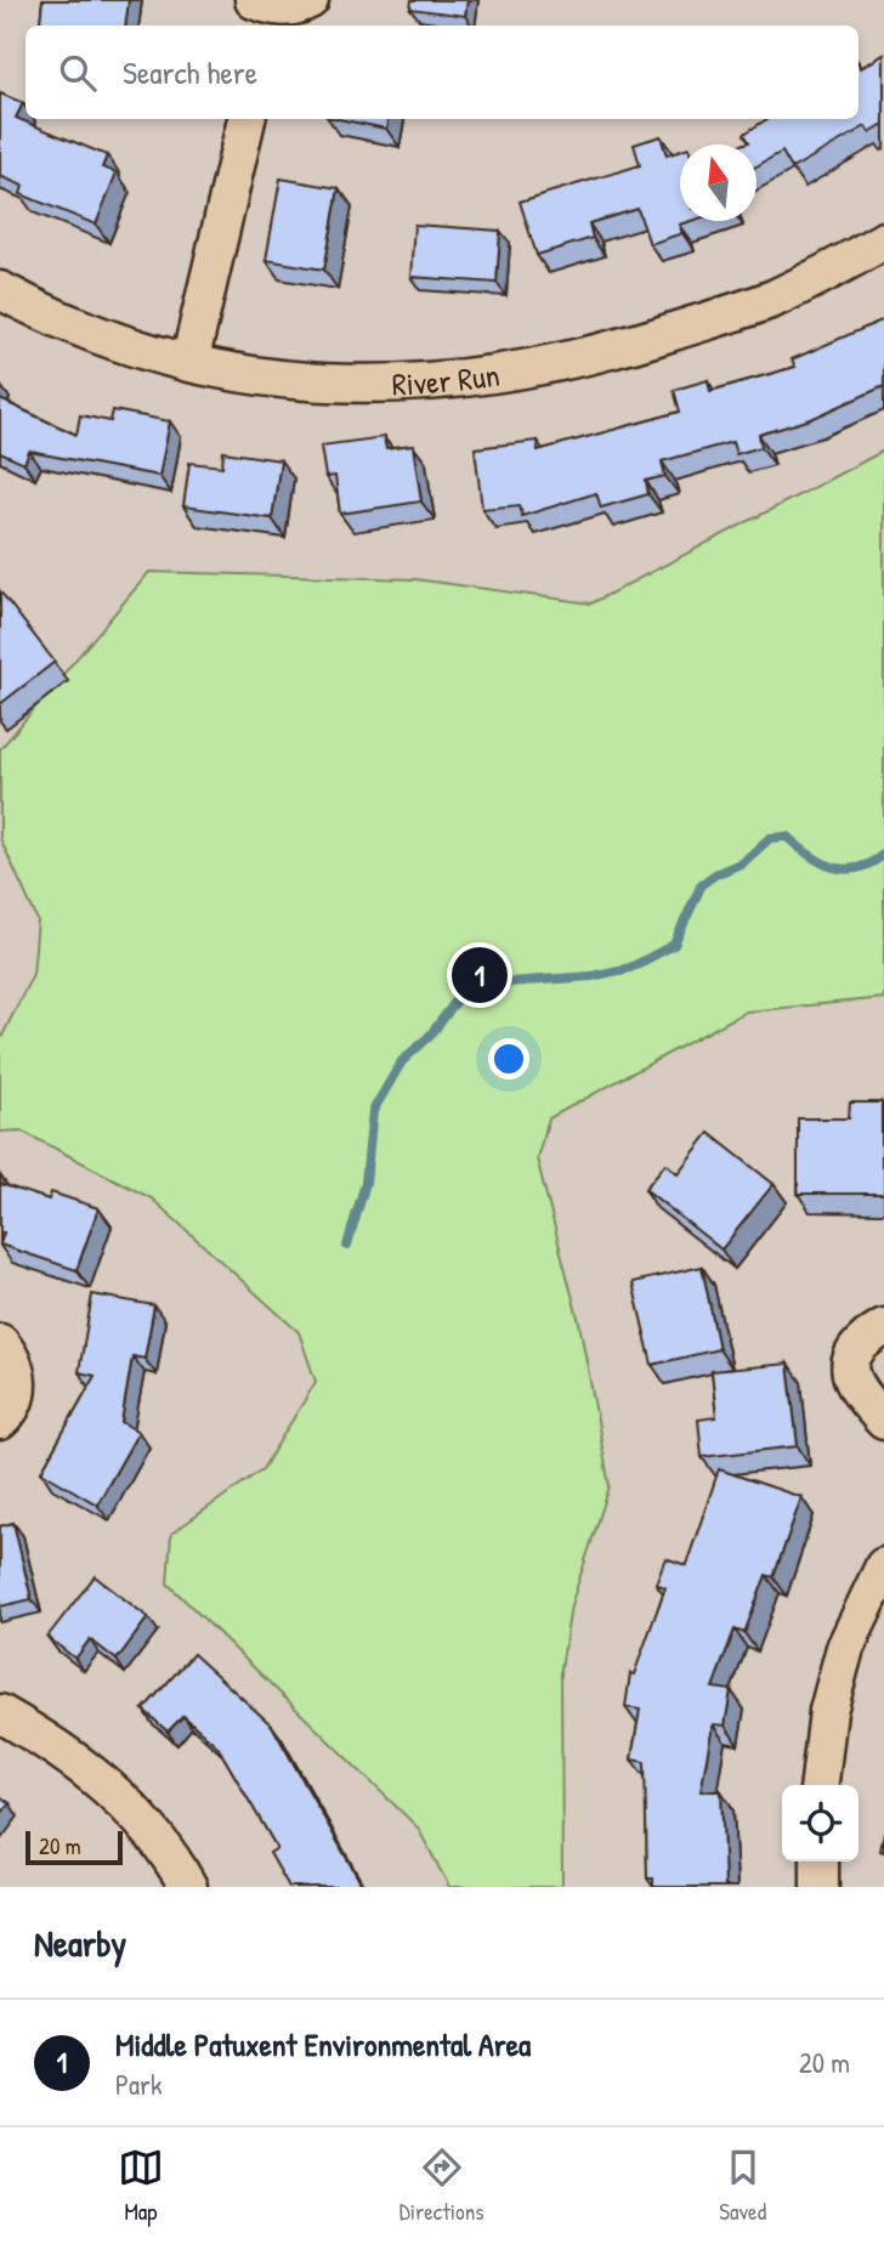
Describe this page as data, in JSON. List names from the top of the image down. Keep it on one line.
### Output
{"streets":{"street":["River Run"]},"scale_bar":"20 m","north":"top","page":{"search":"Search here","pins":"1","scale":"20 m","heading":"Nearby","list":[{"mark":"1","name":"Middle Patuxent Environmental Area","note":"Park","value":"20 m"}],"nav":["Map","Directions","Saved"]}}
